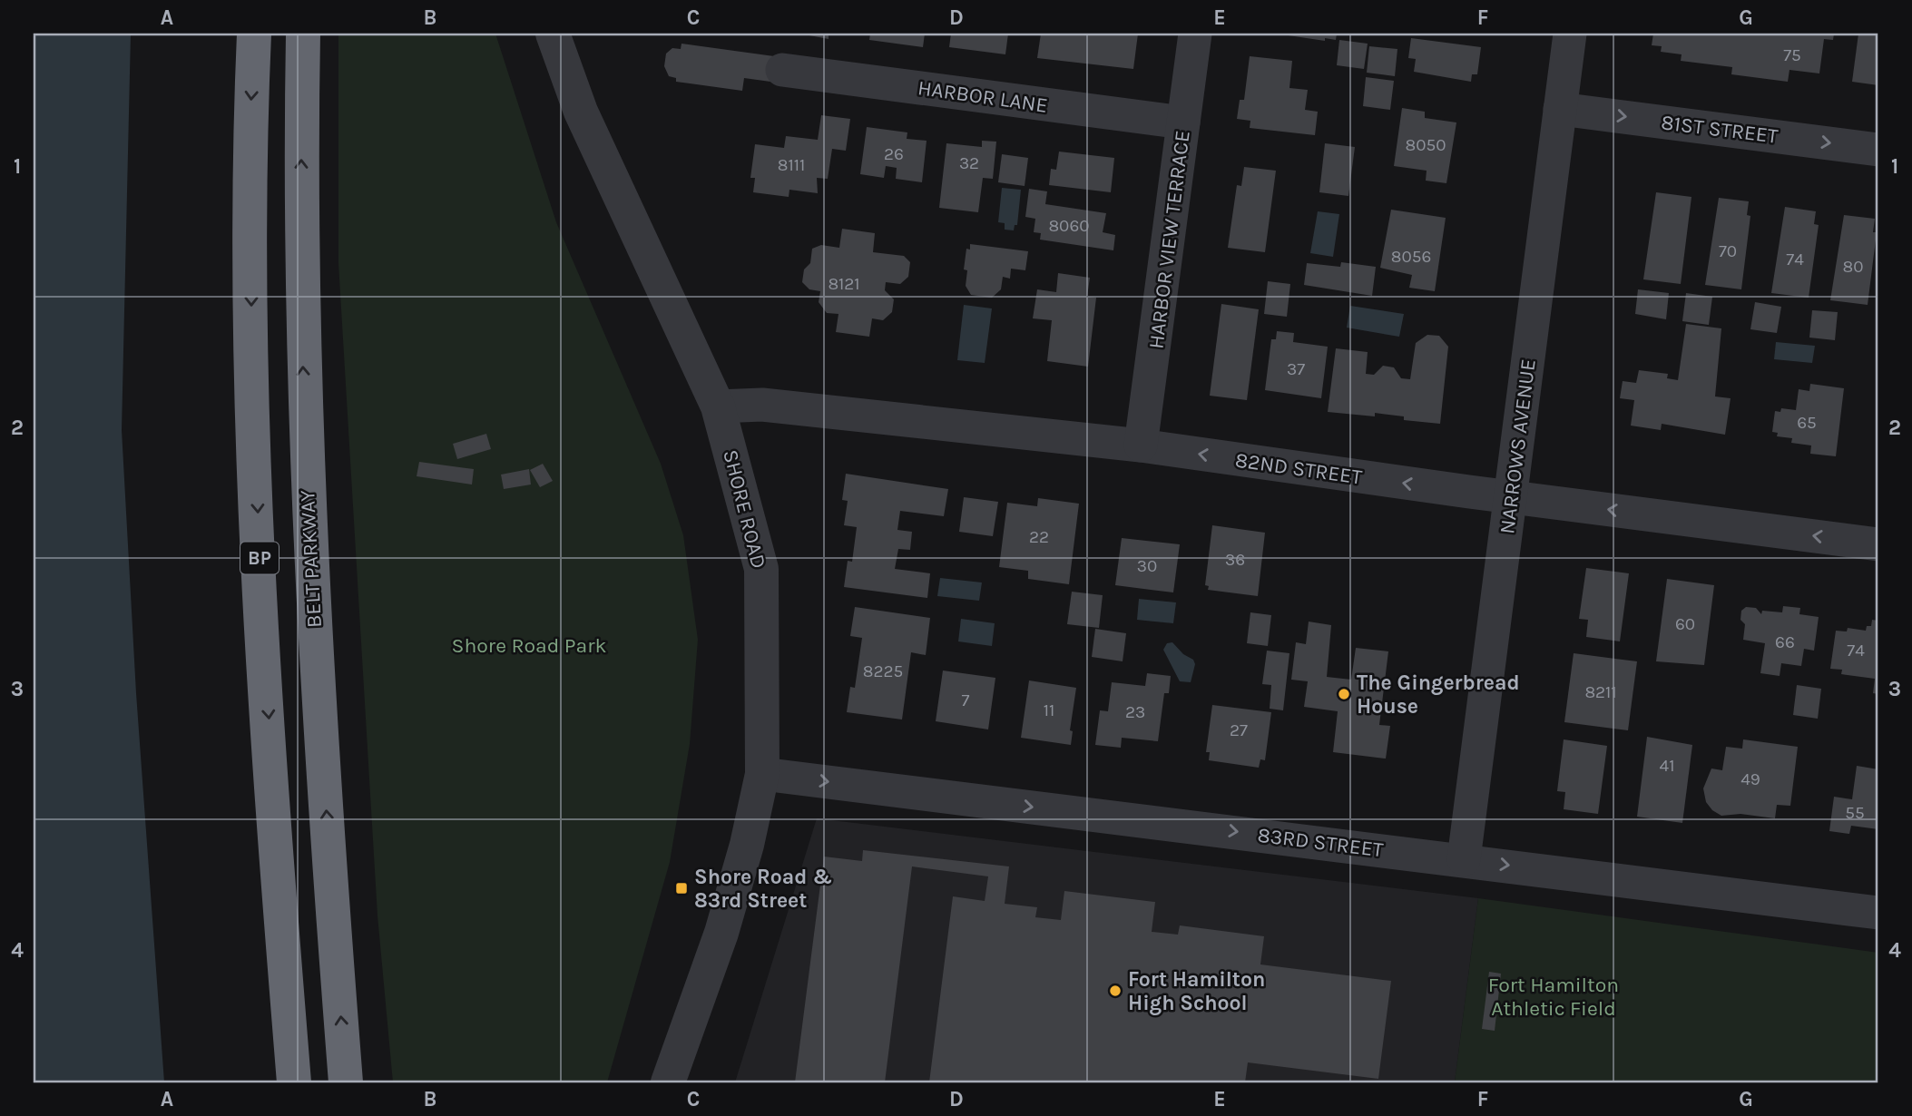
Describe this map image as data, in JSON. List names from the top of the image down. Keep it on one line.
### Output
{"streets":{"highway":["BP","BELT PARKWAY"],"street":["HARBOR LANE","81ST STREET","HARBOR VIEW TERRACE","NARROWS AVENUE","82ND STREET","SHORE ROAD","83RD STREET"]},"crossings":[["HARBOR LANE","HARBOR VIEW TERRACE"],["81ST STREET","NARROWS AVENUE"],["HARBOR VIEW TERRACE","82ND STREET"],["NARROWS AVENUE","82ND STREET"],["NARROWS AVENUE","83RD STREET"],["82ND STREET","SHORE ROAD"],["SHORE ROAD","83RD STREET"]],"one_way":["81ST STREET","82ND STREET","83RD STREET"],"parks":["Shore Road Park","Fort Hamilton Athletic Field"],"places":{"other":["The Gingerbread House","Fort Hamilton High School"],"transit":["Shore Road & 83rd Street"]},"house_numbers":["75","8050","26","32","8111","8060","70","8056","74","80","8121","37","65","22","36","30","60","66","74","8225","8211","7","11","23","27","41","49","55"],"grid":{"columns":["A","B","C","D","E","F","G"],"rows":["1","2","3","4"]}}
